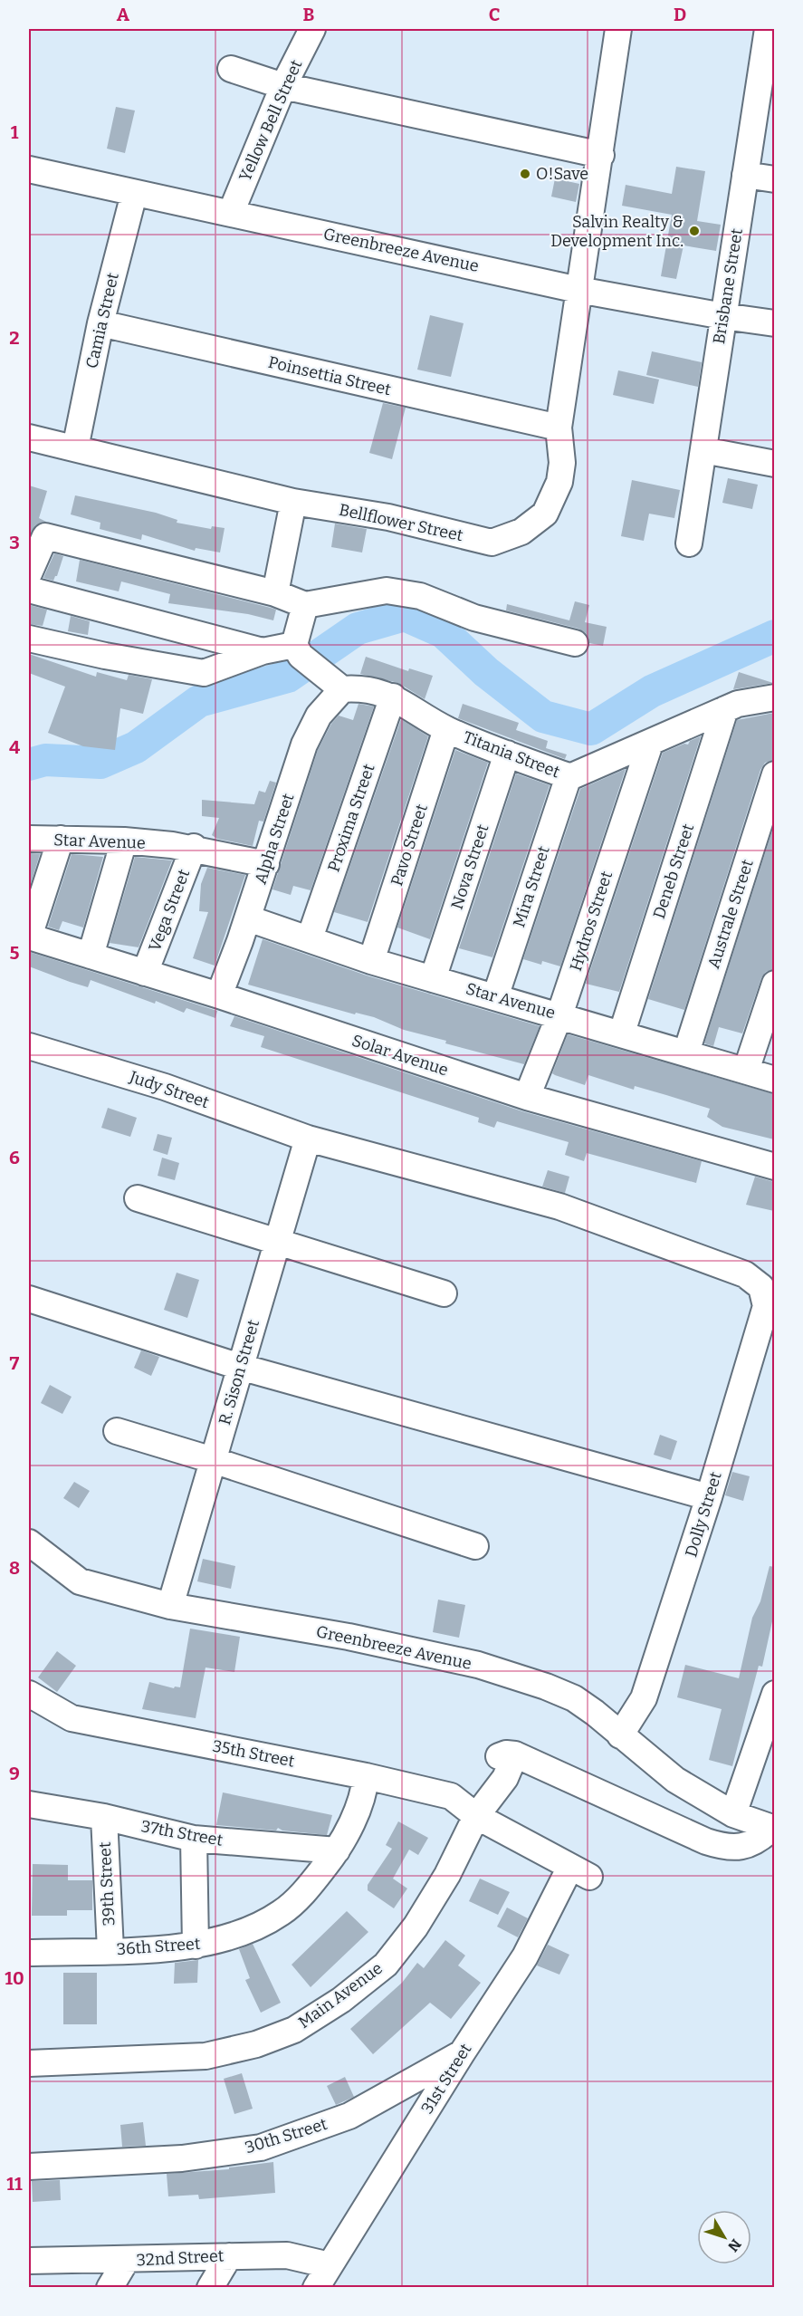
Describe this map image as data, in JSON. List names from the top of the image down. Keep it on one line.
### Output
{"streets":{"street":["Yellow Bell Street","Greenbreeze Avenue","Brisbane Street","Camia Street","Poinsettia Street","Bellflower Street","Titania Street","Proxima Street","Alpha Street","Star Avenue","Pavo Street","Nova Street","Deneb Street","Mira Street","Vega Street","Australe Street","Hydros Street","Solar Avenue","Judy Street","R. Sison Street","Dolly Street","35th Street","37th Street","39th Street","36th Street","Main Avenue","31st Street","30th Street","32nd Street"]},"crossings":[["Yellow Bell Street","Greenbreeze Avenue"],["Greenbreeze Avenue","Brisbane Street"],["Greenbreeze Avenue","Camia Street"],["Greenbreeze Avenue","Bellflower Street"],["Greenbreeze Avenue","R. Sison Street"],["Greenbreeze Avenue","Dolly Street"],["Greenbreeze Avenue","Main Avenue"],["Camia Street","Poinsettia Street"],["Camia Street","Bellflower Street"],["Poinsettia Street","Bellflower Street"],["Titania Street","Proxima Street"],["Titania Street","Alpha Street"],["Titania Street","Pavo Street"],["Titania Street","Nova Street"],["Titania Street","Deneb Street"],["Titania Street","Mira Street"],["Titania Street","Hydros Street"],["Proxima Street","Star Avenue"],["Alpha Street","Star Avenue"],["Alpha Street","Solar Avenue"],["Star Avenue","Pavo Street"],["Star Avenue","Nova Street"],["Star Avenue","Deneb Street"],["Star Avenue","Mira Street"],["Star Avenue","Vega Street"],["Star Avenue","Australe Street"],["Star Avenue","Hydros Street"],["Vega Street","Solar Avenue"],["Hydros Street","Solar Avenue"],["Judy Street","R. Sison Street"],["Judy Street","Dolly Street"],["35th Street","36th Street"],["35th Street","Main Avenue"],["35th Street","31st Street"],["37th Street","39th Street"],["37th Street","36th Street"],["39th Street","36th Street"],["Main Avenue","31st Street"],["31st Street","30th Street"],["31st Street","32nd Street"]],"places":["O!Save","Salvin Realty & Development Inc."],"north":"bottom right","grid":{"columns":["A","B","C","D"],"rows":["1","2","3","4","5","6","7","8","9","10","11"]}}
